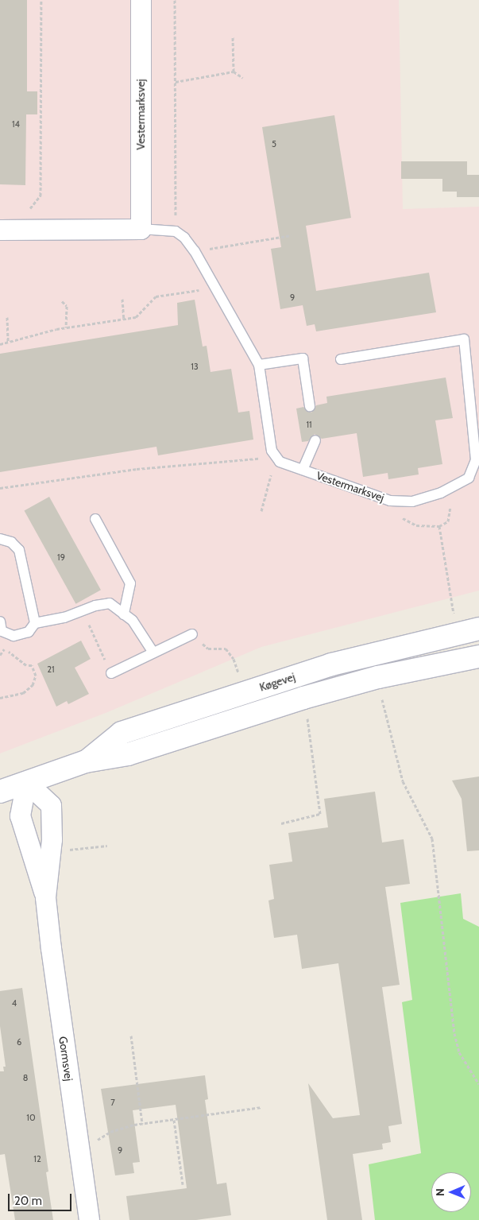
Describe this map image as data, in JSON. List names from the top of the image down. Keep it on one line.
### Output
{"streets":{"street":["Vestermarksvej","Køgevej","Gormsvej"]},"crossings":[["Køgevej","Gormsvej"]],"house_numbers":["14","5","9","13","11","19","21","4","6","8","7","10","9","12"],"scale_bar":"20 m","north":"left"}
